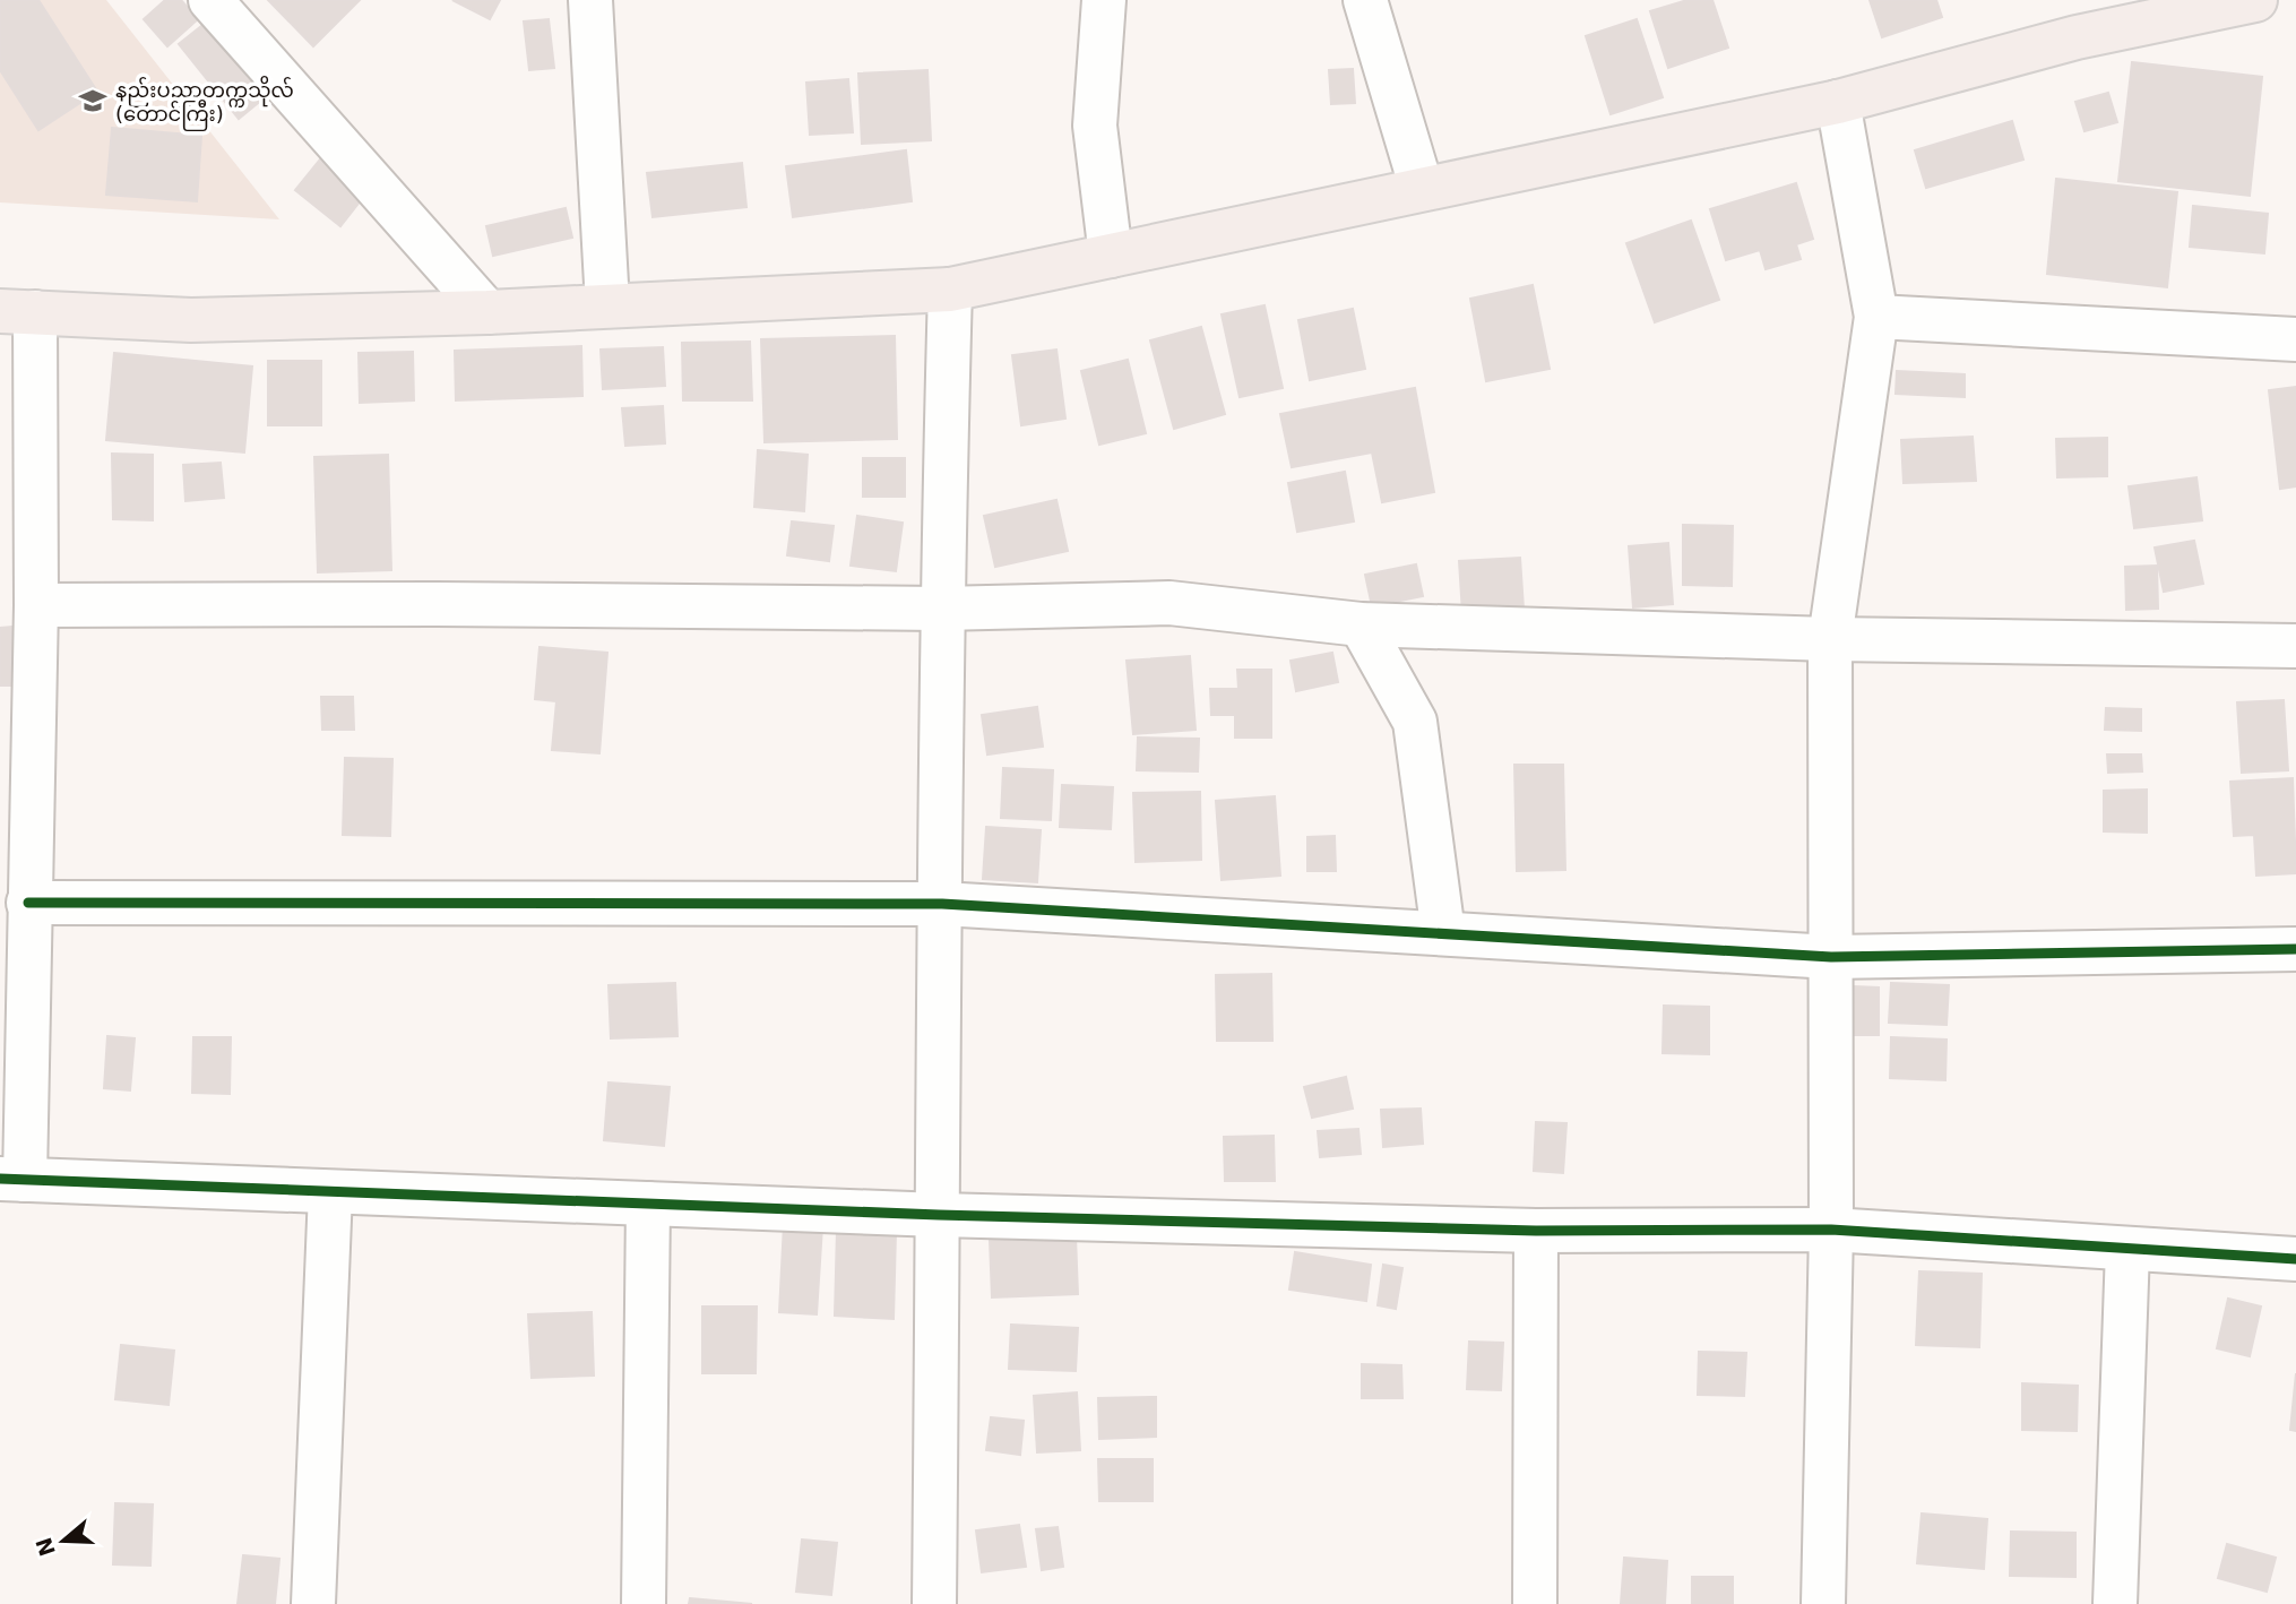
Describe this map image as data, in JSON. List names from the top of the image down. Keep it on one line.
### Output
{"places":{"school or university":["နည်းပညာတက္ကသိုလ် (တောင်ကြီး)"]},"north":"left"}
